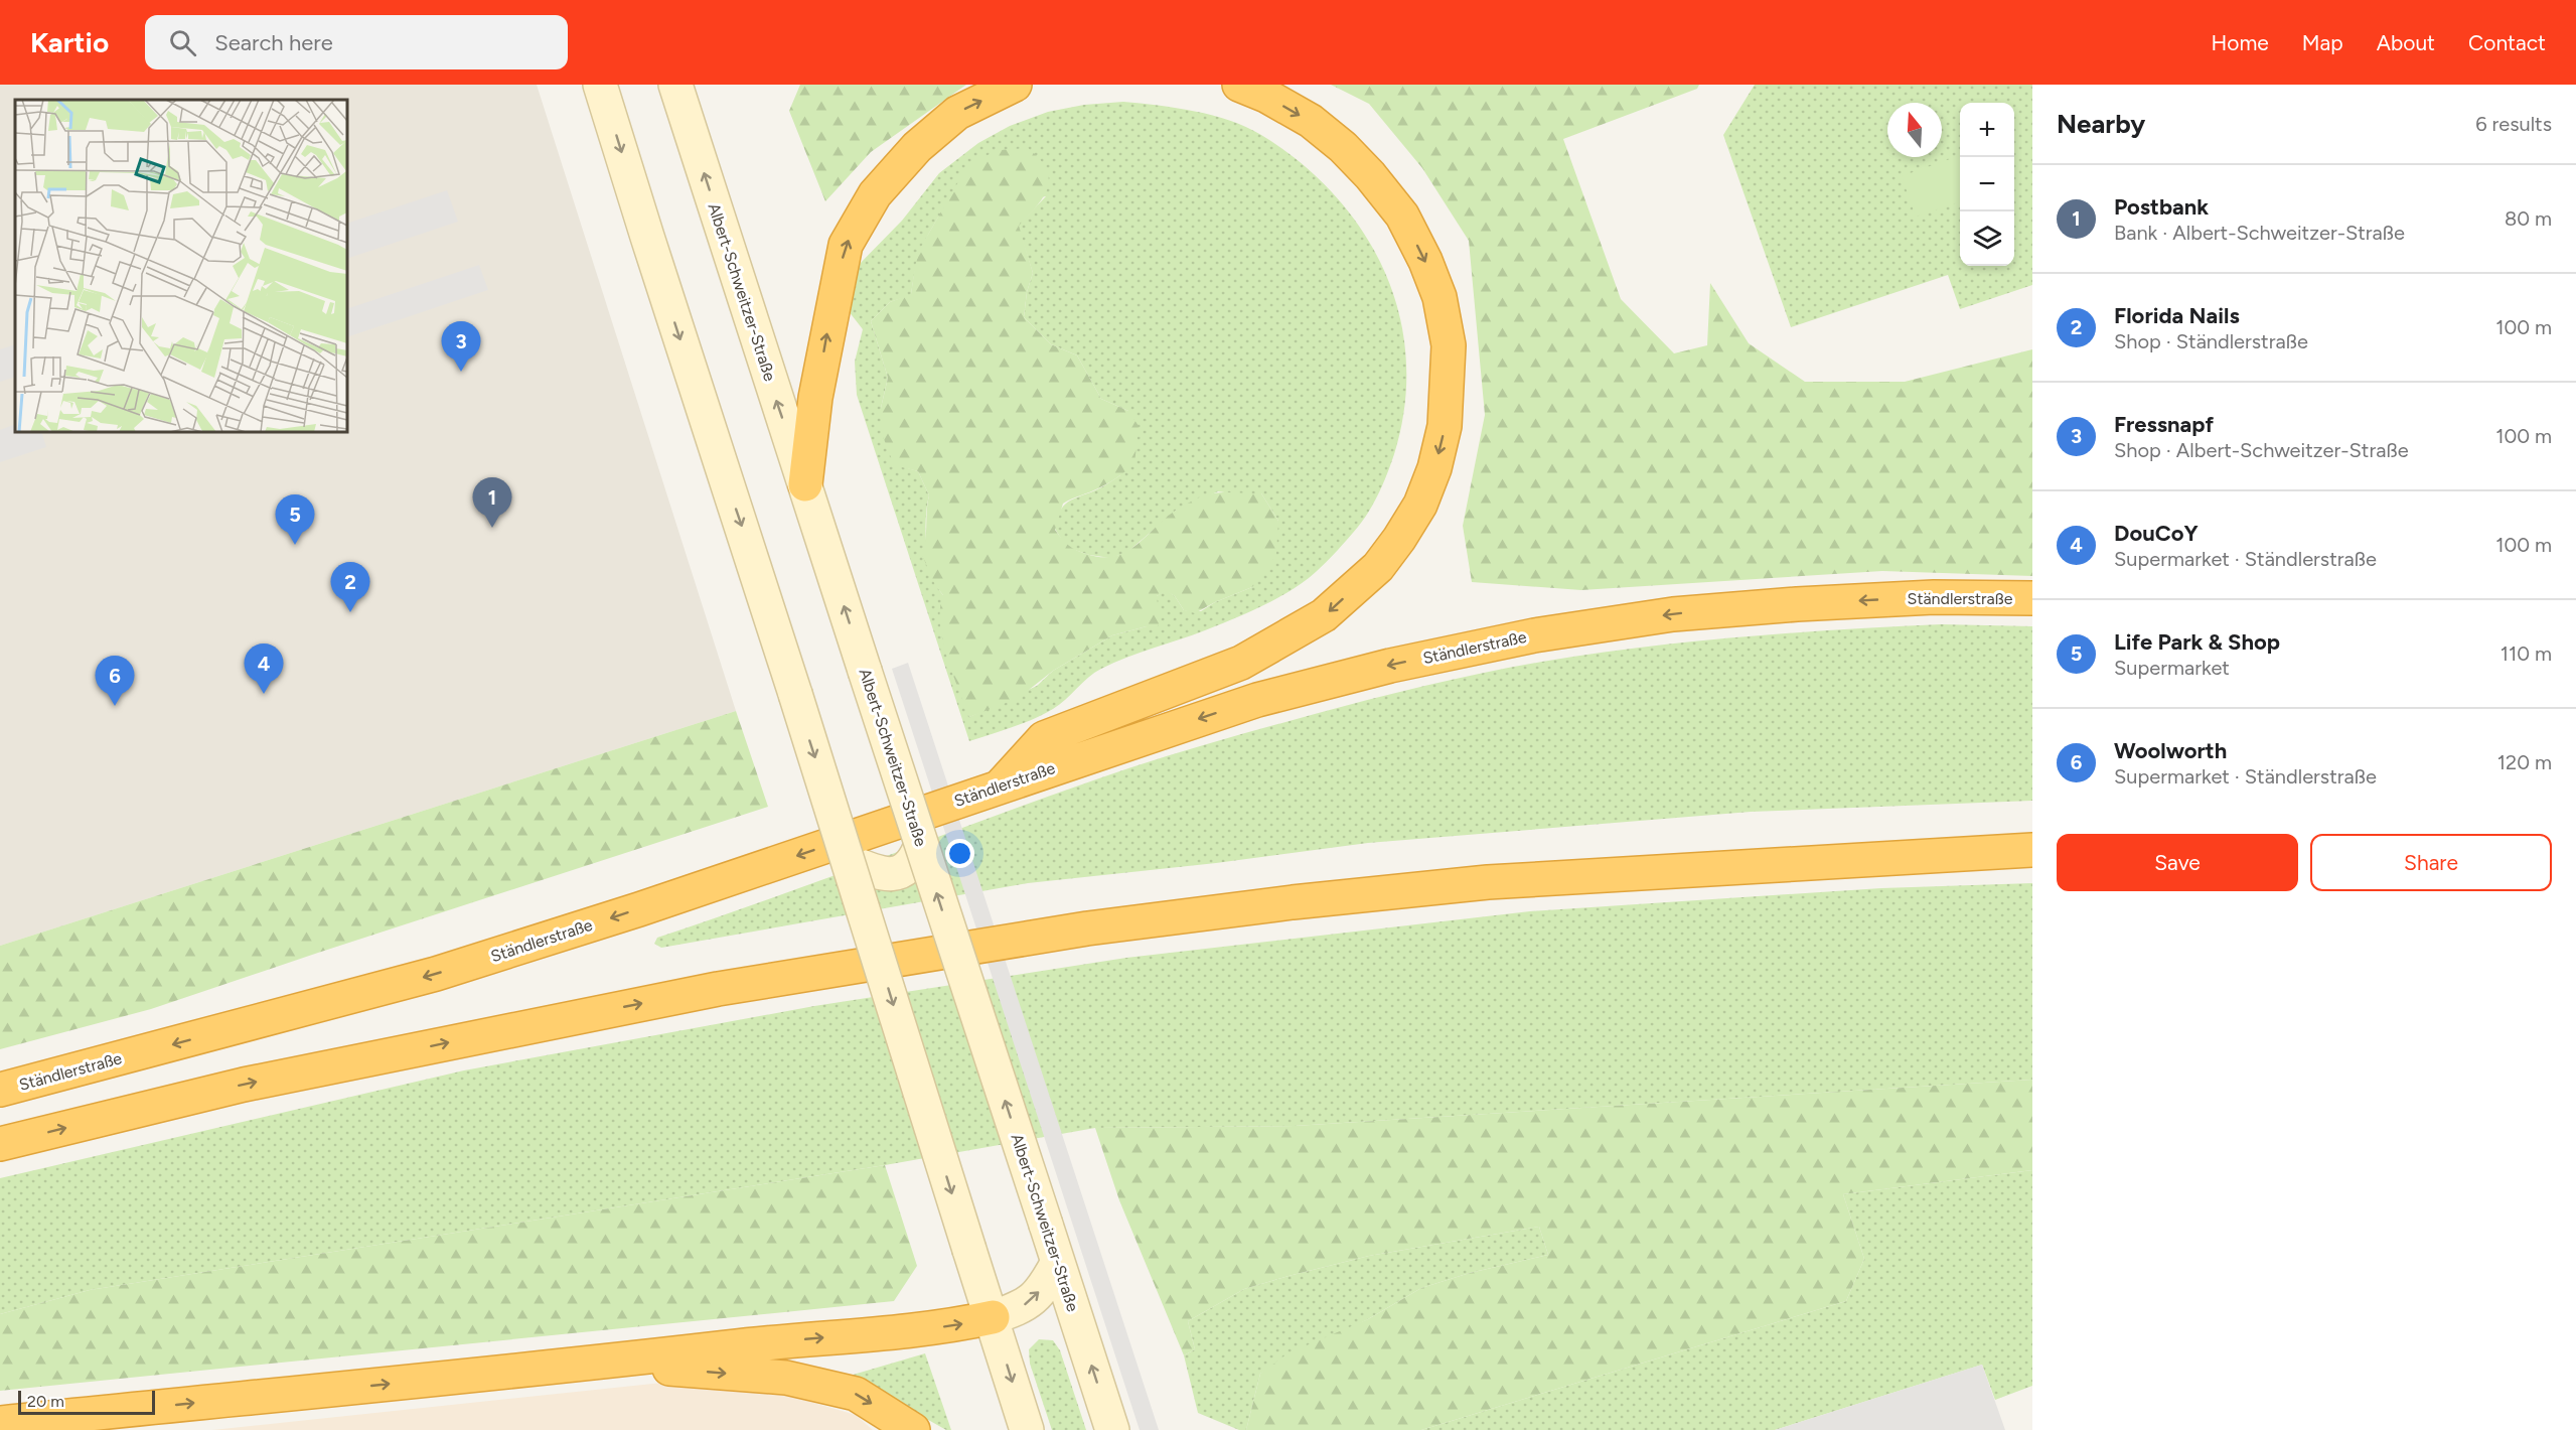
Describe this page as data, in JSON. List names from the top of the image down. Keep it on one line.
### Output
{"streets":{"highway":["Ständlerstraße"],"main road":["Albert-Schweitzer-Straße"]},"scale_bar":"20 m","north":"top","page":{"header":"Kartio","search":"Search here","nav":["Home","Map","About","Contact"],"heading":["Nearby","6 results"],"map_buttons":["+","−"],"list":[{"mark":"1","name":"Postbank","note":"Bank · Albert-Schweitzer-Straße","value":"80 m"},{"mark":"2","name":"Florida Nails","note":"Shop · Ständlerstraße","value":"100 m"},{"mark":"3","name":"Fressnapf","note":"Shop · Albert-Schweitzer-Straße","value":"100 m"},{"mark":"4","name":"DouCoY","note":"Supermarket · Ständlerstraße","value":"100 m"},{"mark":"5","name":"Life Park & Shop","note":"Supermarket","value":"110 m"},{"mark":"6","name":"Woolworth","note":"Supermarket · Ständlerstraße","value":"120 m"}],"pins":["3","1","5","2","4","6"],"buttons":["Save","Share"],"scale":"20 m"}}
